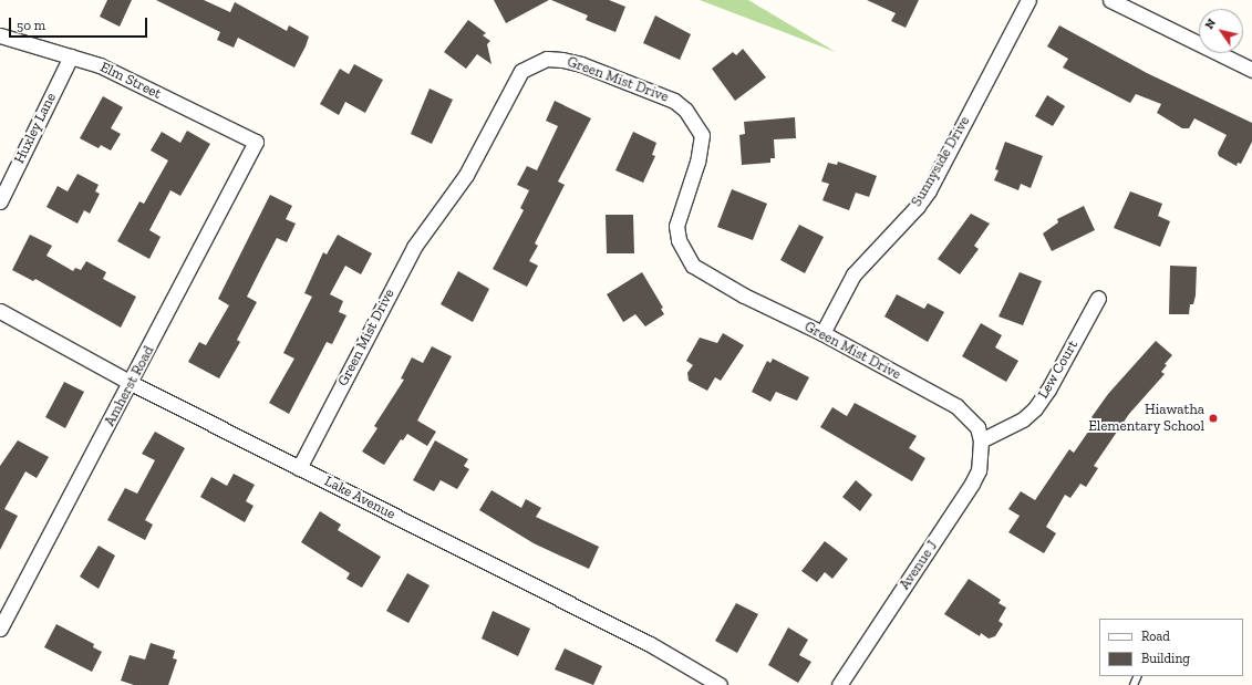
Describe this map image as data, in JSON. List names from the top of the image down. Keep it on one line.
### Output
{"streets":{"street":["Green Mist Drive","Elm Street","Huxley Lane","Sunnyside Drive","Lew Court","Amherst Road","Lake Avenue","Avenue J"]},"crossings":[["Green Mist Drive","Sunnyside Drive"],["Green Mist Drive","Lew Court"],["Green Mist Drive","Lake Avenue"],["Green Mist Drive","Avenue J"],["Elm Street","Huxley Lane"],["Elm Street","Amherst Road"],["Lew Court","Avenue J"],["Amherst Road","Lake Avenue"]],"places":["Hiawatha Elementary School"],"legend":["Road","Building"],"scale_bar":"50 m","north":"top left"}
